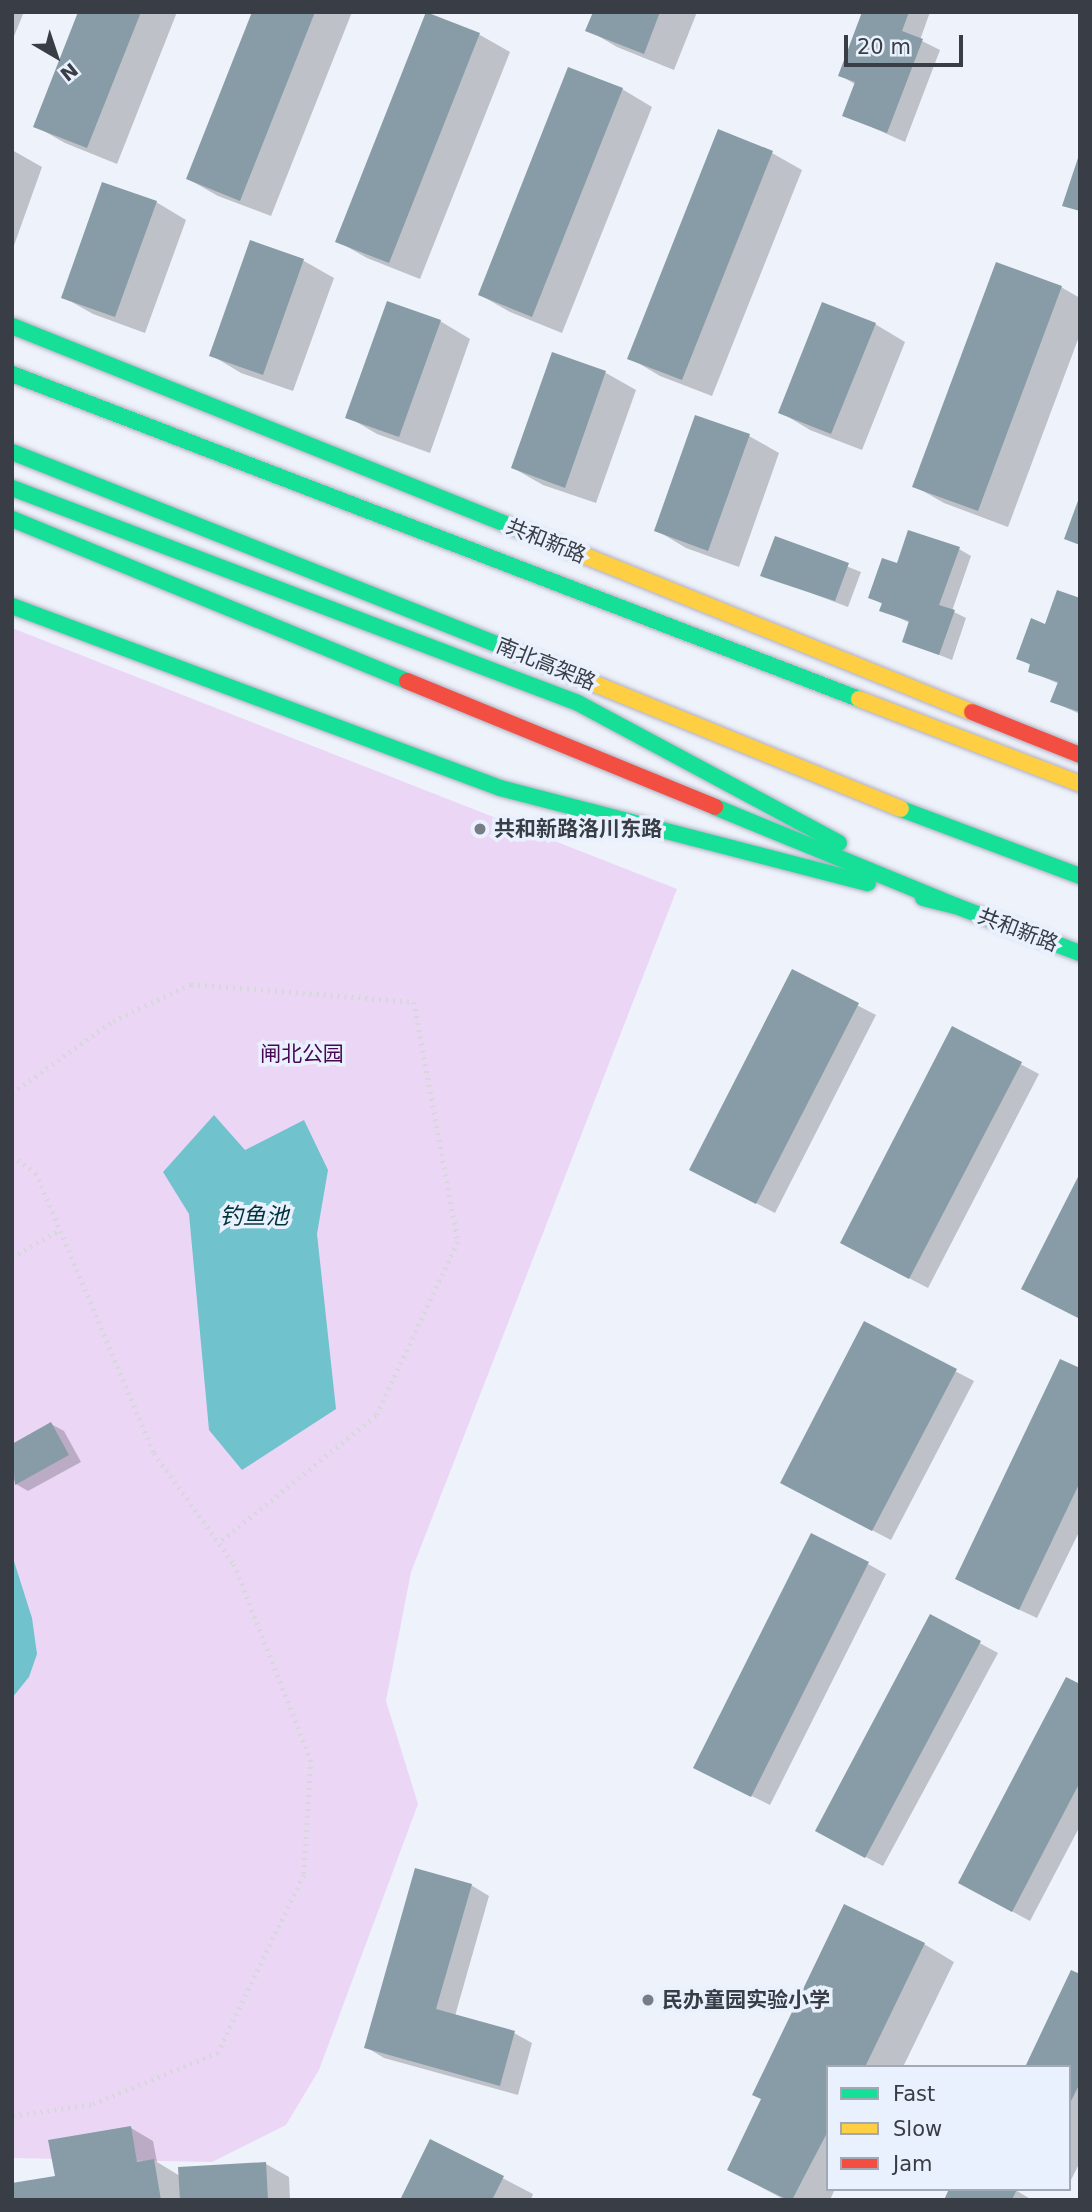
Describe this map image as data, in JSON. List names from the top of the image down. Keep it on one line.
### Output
{"streets":{"main road":["共和新路","南北高架路"]},"water":["钓鱼池"],"parks":["闸北公园"],"places":["共和新路洛川东路","民办童园实验小学"],"legend":["Fast","Slow","Jam"],"scale_bar":"20 m","north":"bottom right"}
